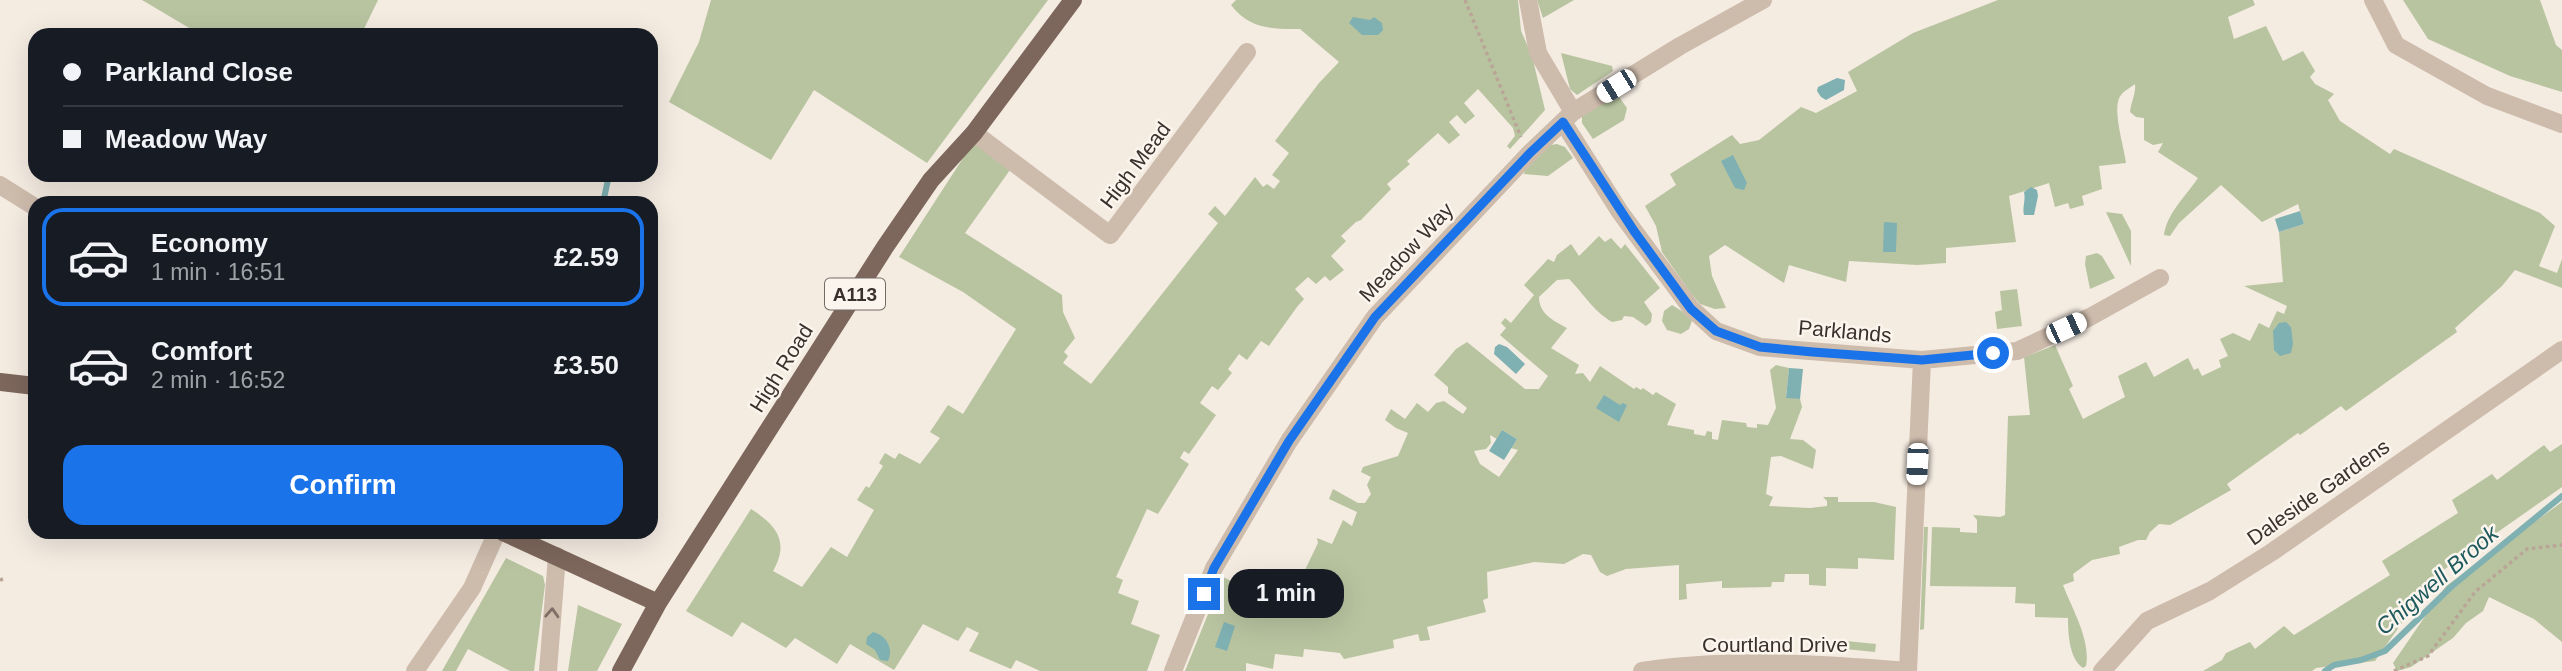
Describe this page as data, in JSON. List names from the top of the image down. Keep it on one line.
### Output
{"streets":{"main road":["A113","High Road"],"street":["High Mead","Meadow Way","Parklands","Daleside Gardens","Courtland Drive"]},"crossings":[["High Mead","High Road"],["Meadow Way","Parklands"]],"water":["Chigwell Brook"],"page":{"banner":["Parkland Close","Meadow Way"],"list":[{"name":"Economy","note":"1 min · 16:51","value":"£2.59"},{"name":"Comfort","note":"2 min · 16:52","value":"£3.50"}],"buttons":"Confirm","bubble":"1 min"}}
